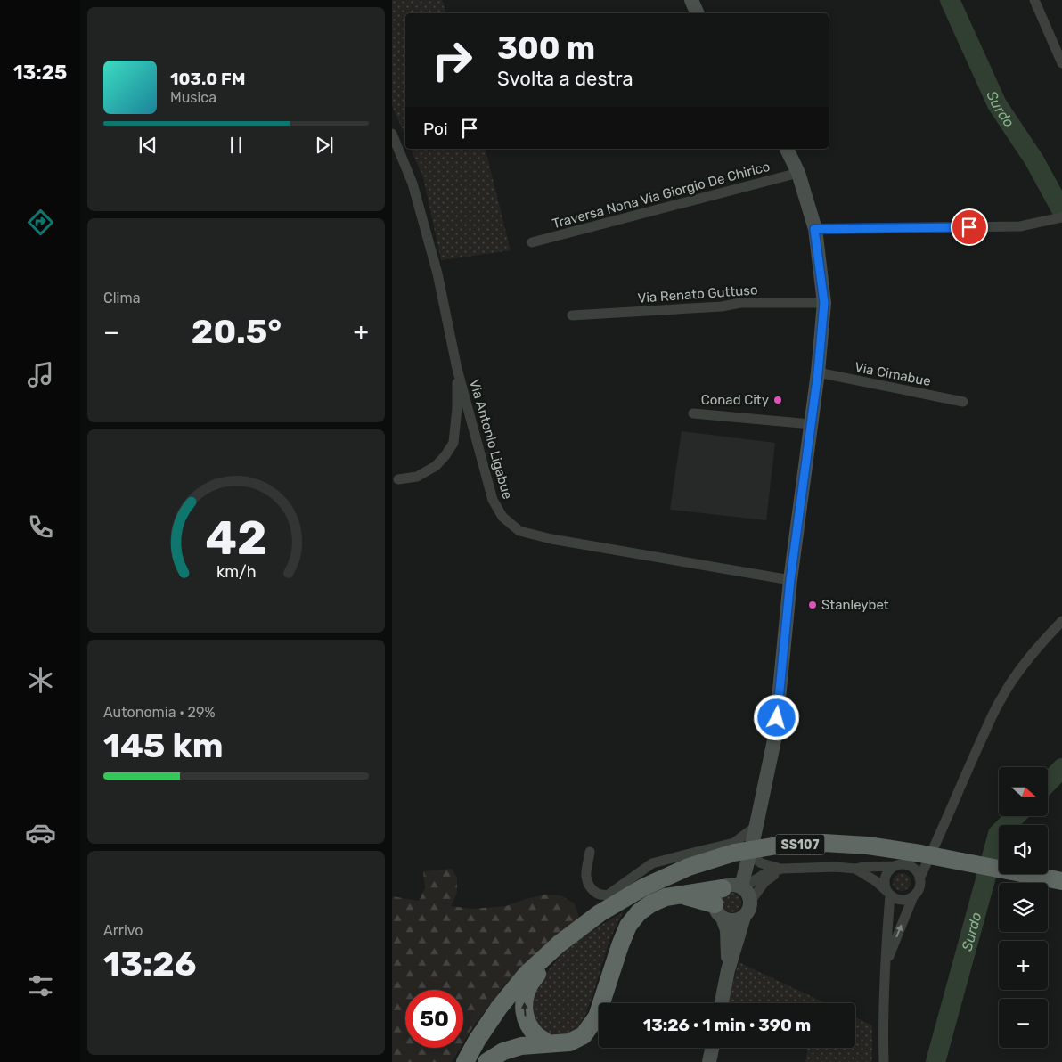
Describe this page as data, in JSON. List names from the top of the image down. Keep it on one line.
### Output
{"streets":{"highway":["SS107"],"street":["Traversa Nona Via Giorgio De Chirico","Via Renato Guttuso","Via Cimabue","Via Antonio Ligabue"]},"water":["Surdo"],"places":["Conad City","Stanleybet"],"north":"right","page":{"tabs":"13:25","turn":["300 m","Svolta a destra"],"song":["103.0 FM","Musica"],"then":"Poi","tile":["Clima",["Autonomia · 29%","145 km"],["Arrivo","13:26"]],"heat":["−","20.5°","+"],"map_buttons":["+","−"],"limit":"50","trip":"13:26 · 1 min · 390 m","gauge":["42","km/h"]}}
